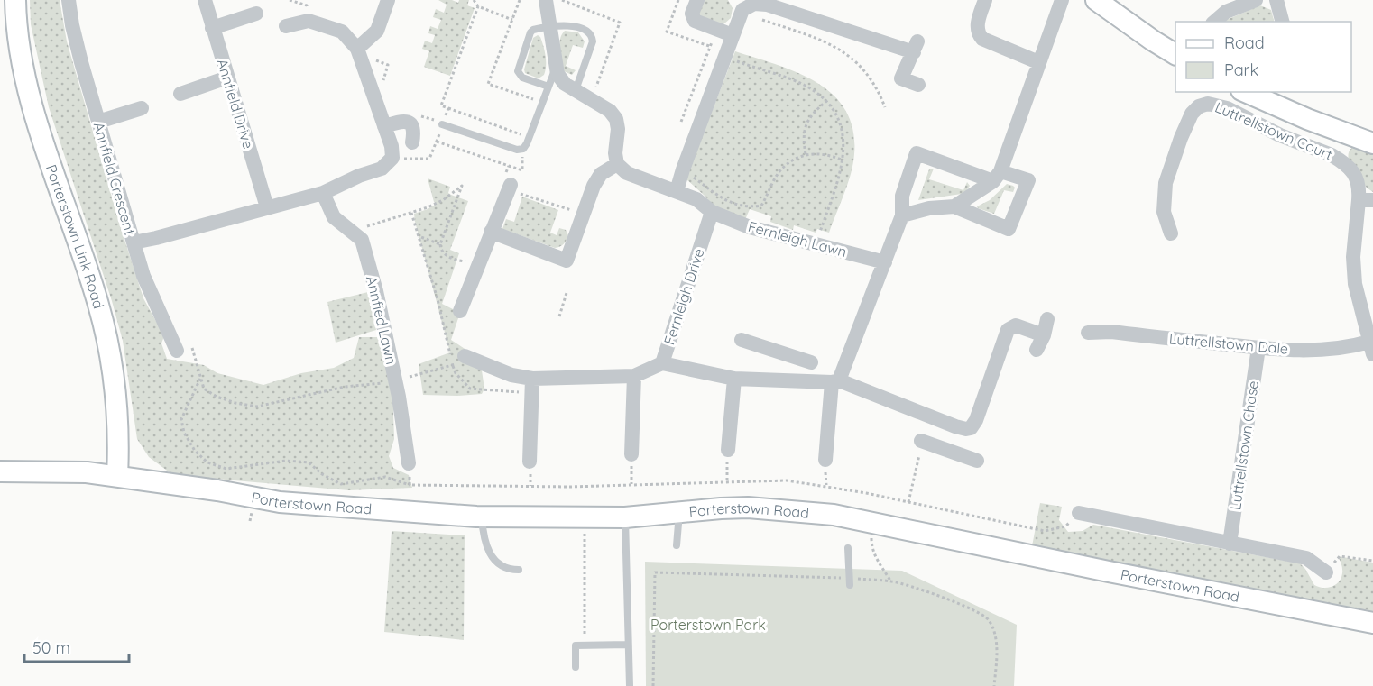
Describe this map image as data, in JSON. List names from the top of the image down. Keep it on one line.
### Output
{"streets":{"street":["Annfield Drive","Luttrellstown Court","Annfield Crescent","Porterstown Link Road","Fernleigh Lawn","Fernleigh Drive","Annfied Lawn","Luttrellstown Dale","Luttrellstown Chase","Porterstown Road"]},"crossings":[["Porterstown Link Road","Porterstown Road"],["Fernleigh Lawn","Fernleigh Drive"],["Luttrellstown Dale","Luttrellstown Chase"]],"parks":["Porterstown Park"],"legend":["Road","Park"],"scale_bar":"50 m"}
